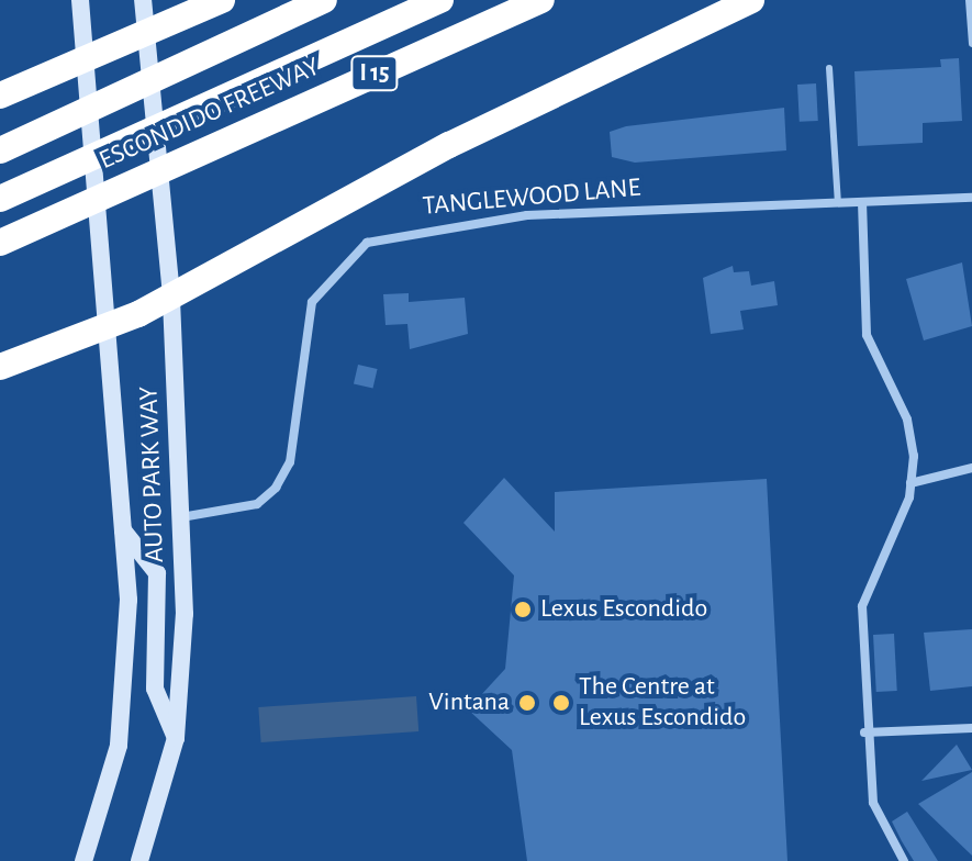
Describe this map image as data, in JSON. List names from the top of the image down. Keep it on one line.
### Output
{"streets":{"highway":["I 15","ESCONDIDO FREEWAY"],"main road":["AUTO PARK WAY"],"street":["TANGLEWOOD LANE"]},"crossings":[["TANGLEWOOD LANE","AUTO PARK WAY"]],"places":["Lexus Escondido","Vintana","The Centre at Lexus Escondido"]}
